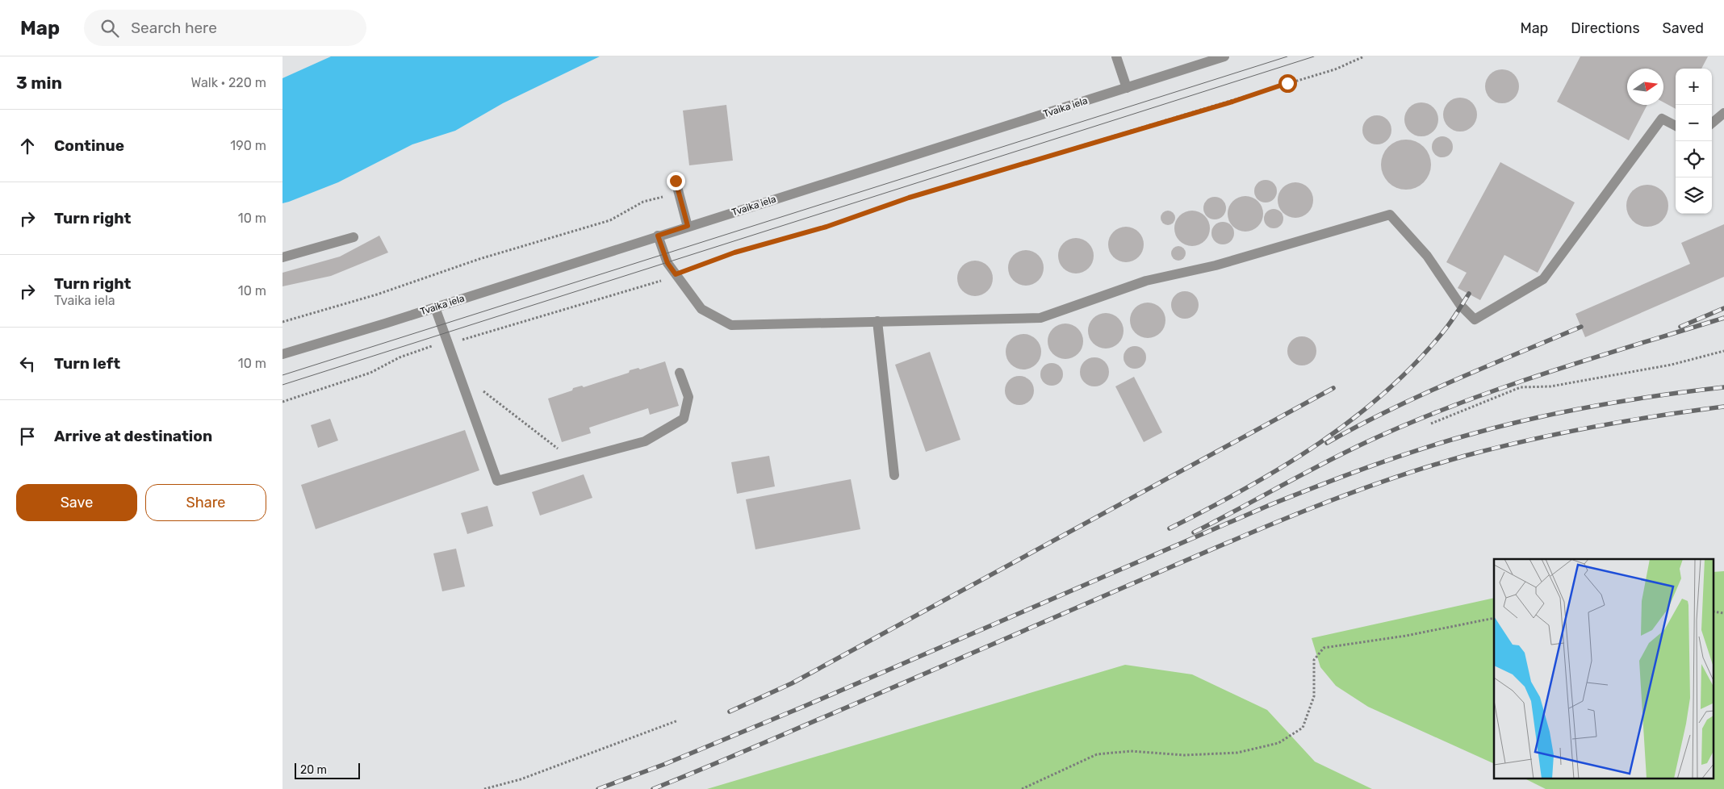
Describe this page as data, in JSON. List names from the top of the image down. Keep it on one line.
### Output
{"streets":{"street":["Tvaika iela"]},"scale_bar":"20 m","north":"right","page":{"header":"Map","search":"Search here","nav":["Map","Directions","Saved"],"heading":["3 min","Walk · 220 m"],"map_buttons":["+","−"],"list":[["Continue","190 m"],["Turn right","10 m"],["Turn right","Tvaika iela","10 m"],["Turn left","10 m"],"Arrive at destination"],"buttons":["Save","Share"],"scale":"20 m"}}
